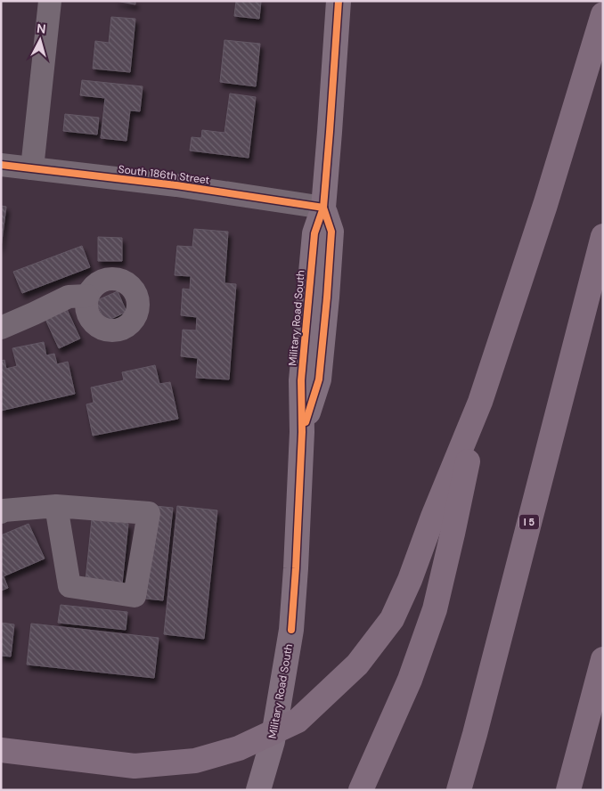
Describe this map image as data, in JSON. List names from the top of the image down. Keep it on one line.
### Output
{"streets":{"highway":["I 5"],"main road":["Military Road South"],"street":["South 186th Street"]},"crossings":[["South 186th Street","Military Road South"]],"north":"top"}
